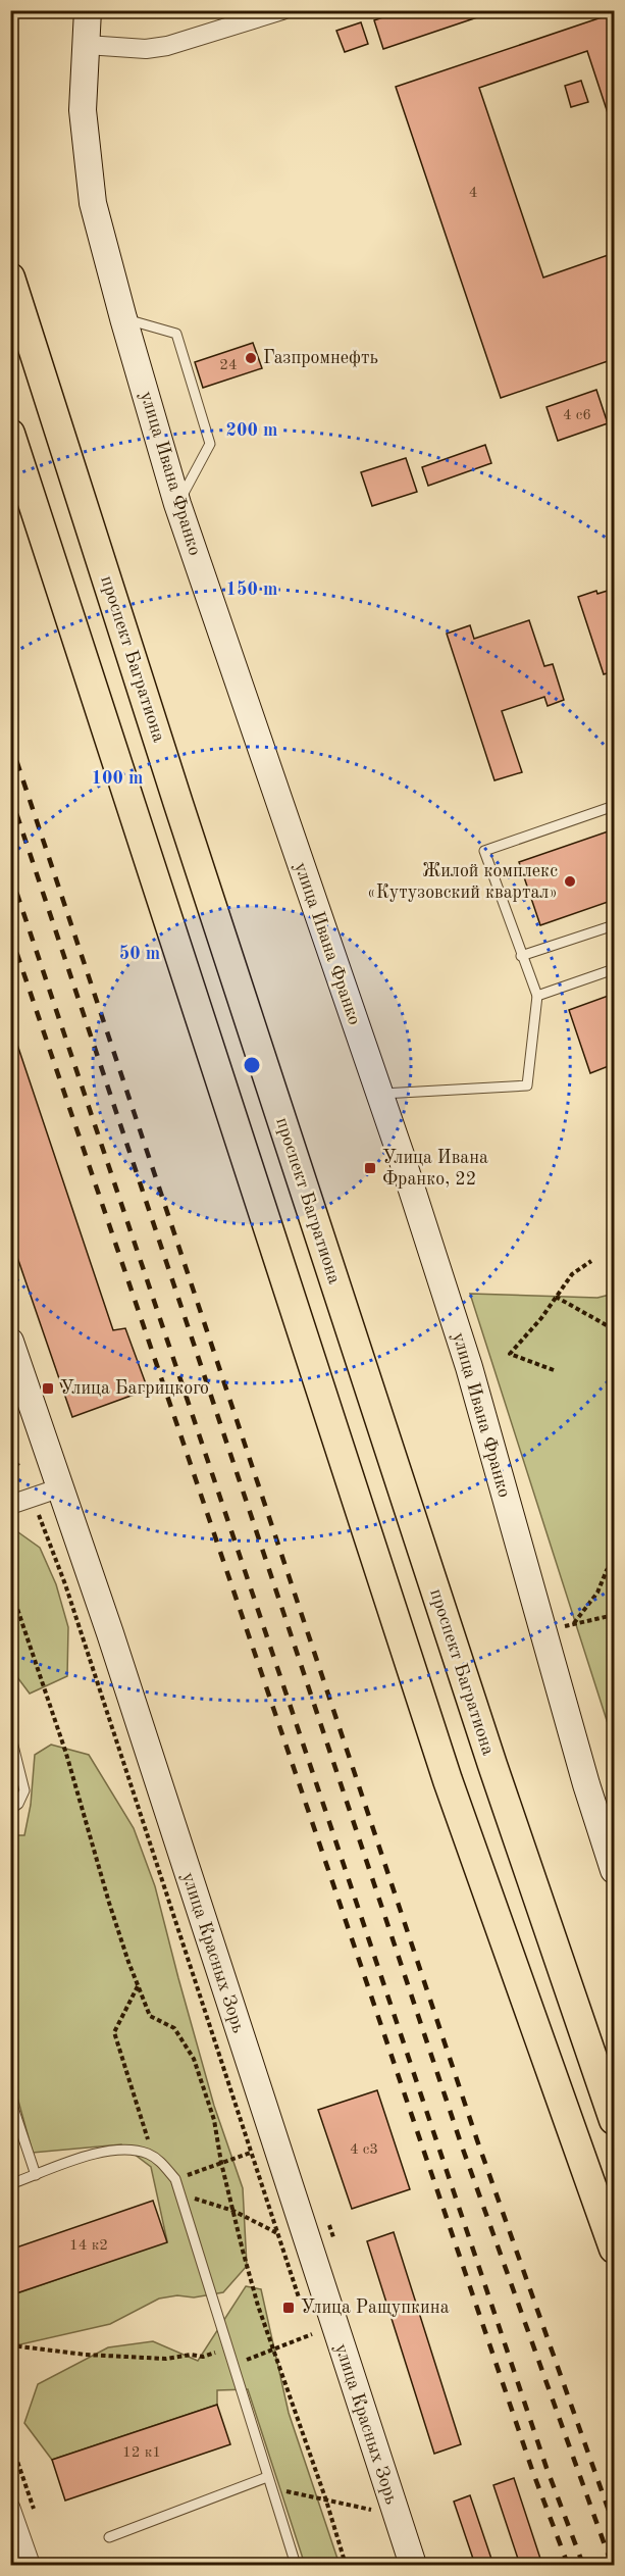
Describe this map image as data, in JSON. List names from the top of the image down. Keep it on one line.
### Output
{"streets":{"main road":["проспект Багратиона"],"street":["улица Ивана Франко","улица Красных Зорь"]},"places":{"other":["Газпромнефть","Жилой комплекс «Кутузовский квартал»"],"transit":["Улица Ивана Франко, 22","Улица Багрицкого","Улица Ращупкина"]},"house_numbers":["4","24","4 с6","4 с3","14 к2","12 к1"],"rings":["200 m","150 m","100 m","50 m"]}
